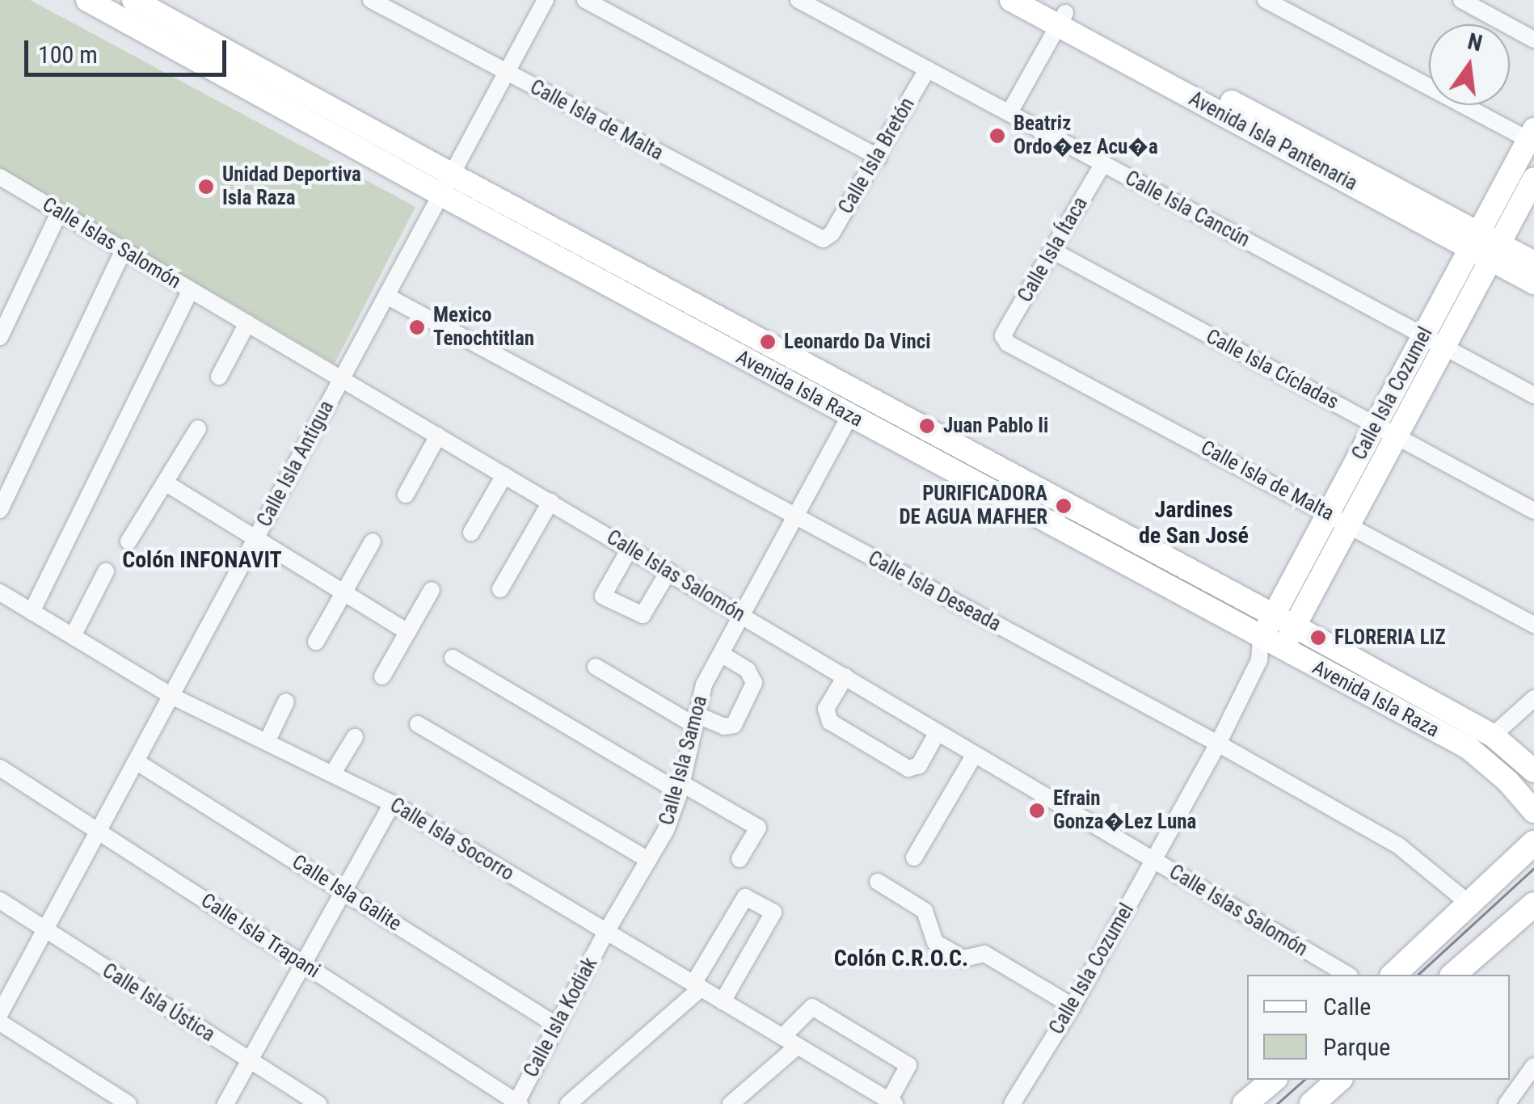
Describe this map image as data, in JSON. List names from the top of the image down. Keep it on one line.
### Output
{"streets":{"street":["Calle Isla de Malta","Avenida Isla Pantenaria","Calle Isla Bretón","Calle Isla Cancún","Calle Islas Salomón","Calle Isla Ítaca","Calle Isla Cícladas","Avenida Isla Raza","Calle Isla Cozumel","Calle Isla Antigua","Calle Isla Deseada","Calle Isla Samoa","Calle Isla Socorro","Calle Isla Galite","Calle Isla Trapani","Calle Isla Ústica","Calle Isla Kodiak"]},"crossings":[["Calle Isla de Malta","Calle Isla Bretón"],["Calle Isla de Malta","Calle Isla Ítaca"],["Calle Isla de Malta","Calle Isla Cozumel"],["Calle Isla de Malta","Calle Isla Antigua"],["Avenida Isla Pantenaria","Calle Isla Cozumel"],["Calle Isla Bretón","Calle Isla Cancún"],["Calle Isla Cancún","Calle Isla Ítaca"],["Calle Isla Cancún","Calle Isla Cozumel"],["Calle Islas Salomón","Calle Isla Cozumel"],["Calle Islas Salomón","Calle Isla Antigua"],["Calle Islas Salomón","Calle Isla Samoa"],["Calle Isla Ítaca","Calle Isla Cícladas"],["Calle Isla Cícladas","Calle Isla Cozumel"],["Avenida Isla Raza","Calle Isla Cozumel"],["Avenida Isla Raza","Calle Isla Antigua"],["Avenida Isla Raza","Calle Isla Samoa"],["Calle Isla Cozumel","Calle Isla Deseada"],["Calle Isla Antigua","Calle Isla Deseada"],["Calle Isla Antigua","Calle Isla Socorro"],["Calle Isla Antigua","Calle Isla Galite"],["Calle Isla Antigua","Calle Isla Trapani"],["Calle Isla Antigua","Calle Isla Ústica"],["Calle Isla Deseada","Calle Isla Samoa"],["Calle Isla Samoa","Calle Isla Socorro"],["Calle Isla Samoa","Calle Isla Kodiak"],["Calle Isla Socorro","Calle Isla Kodiak"],["Calle Isla Galite","Calle Isla Kodiak"],["Calle Isla Trapani","Calle Isla Kodiak"]],"districts":["Jardines de San José","Colón INFONAVIT","Colón C.R.O.C."],"places":["Beatriz Ordo�ez Acu�a","Unidad Deportiva Isla Raza","Mexico Tenochtitlan","Leonardo Da Vinci","Juan Pablo Ii","PURIFICADORA DE AGUA MAFHER","FLORERIA LIZ","Efrain Gonza�Lez Luna"],"legend":["Calle","Parque"],"scale_bar":"100 m","north":"top"}
